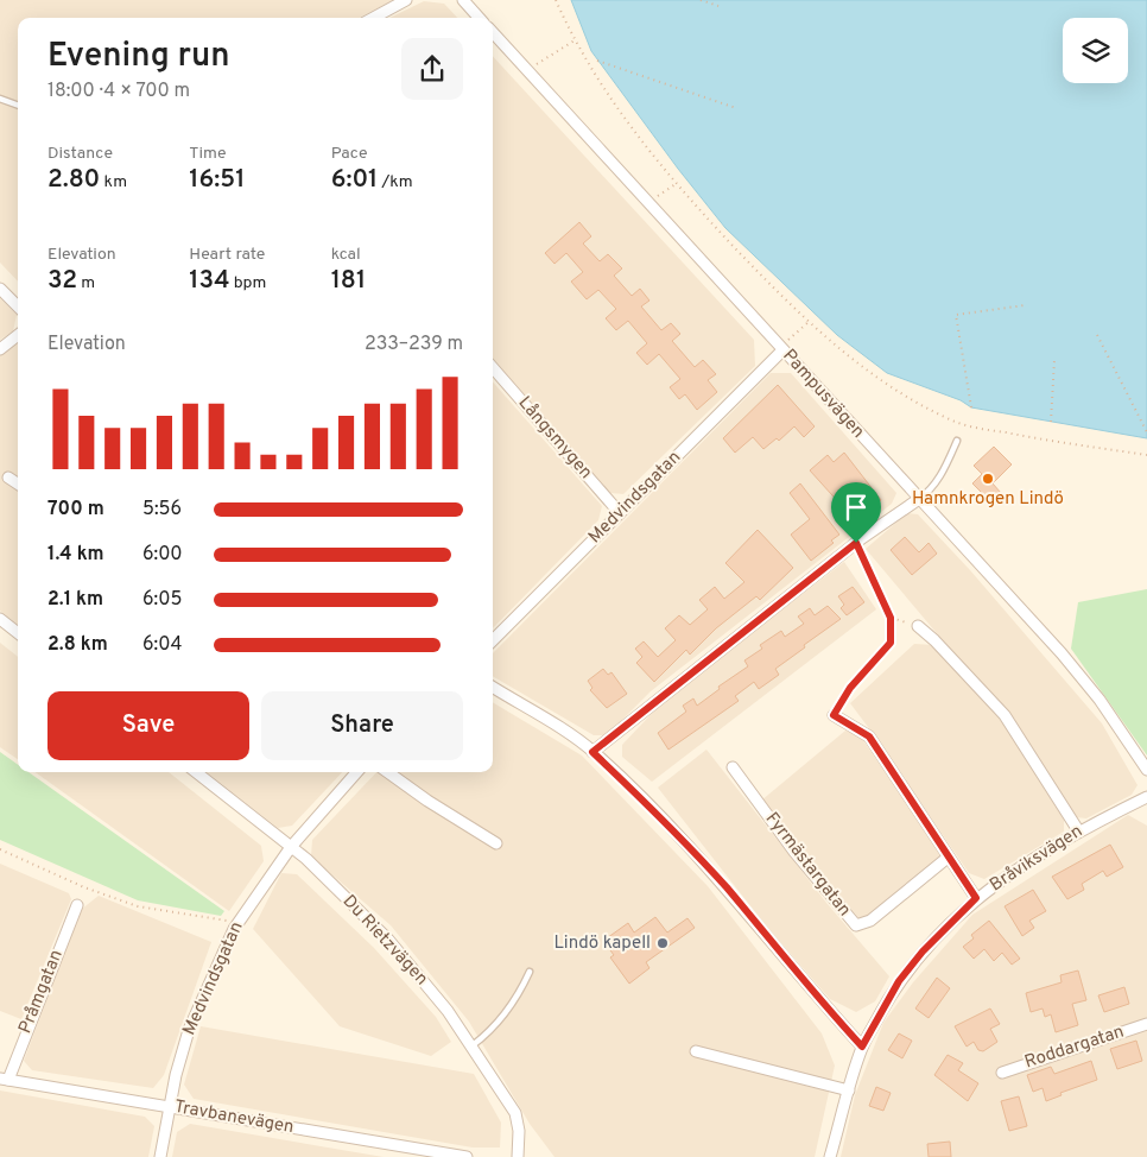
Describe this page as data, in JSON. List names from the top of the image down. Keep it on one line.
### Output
{"streets":{"street":["Pampusvägen","Långsmygen","Medvindsgatan","Bråviksvägen","Fyrmästargatan","Du Rietzvägen","Pråmgatan","Roddargatan","Travbanevägen"]},"crossings":[["Pampusvägen","Medvindsgatan"],["Långsmygen","Medvindsgatan"],["Medvindsgatan","Du Rietzvägen"],["Medvindsgatan","Travbanevägen"],["Pråmgatan","Travbanevägen"]],"places":["Hamnkrogen Lindö","Lindö kapell"],"page":{"heading":["Evening run","18:00 · 4 × 700 m"],"stats":[["Distance","2.80 km"],["Time","16:51"],["Pace","6:01 /km"],["Elevation","32 m"],["Heart rate","134 bpm"],["kcal","181"]],"chart":["Elevation","233–239 m"],"list":[{"name":"700 m","note":"5:56"},{"name":"1.4 km","note":"6:00"},{"name":"2.1 km","note":"6:05"},{"name":"2.8 km","note":"6:04"}],"buttons":["Save","Share"]}}
